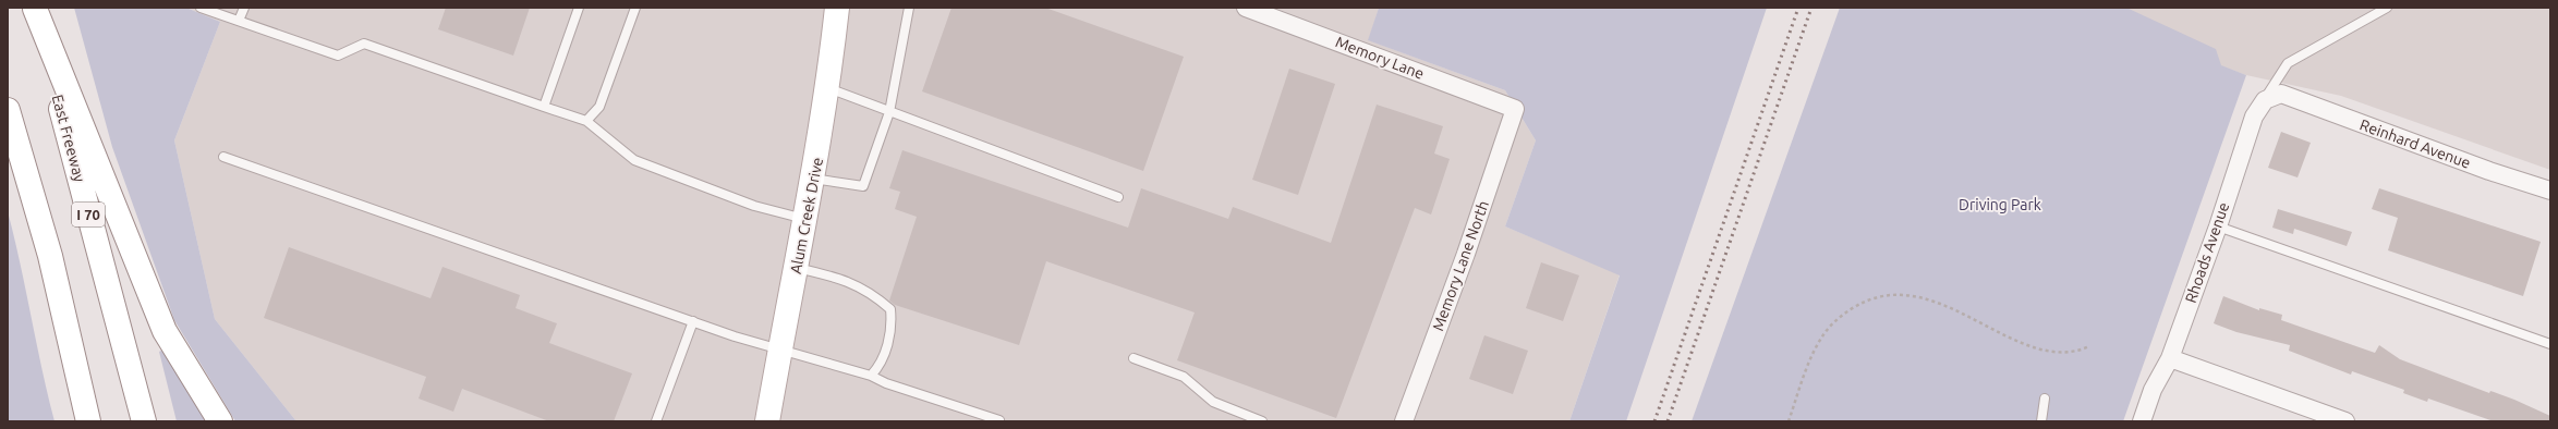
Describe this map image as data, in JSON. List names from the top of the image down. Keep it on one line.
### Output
{"streets":{"main road":["East Freeway","I 70","Alum Creek Drive"],"street":["Memory Lane","Reinhard Avenue","Rhoads Avenue","Memory Lane North"]},"crossings":[["Memory Lane","Memory Lane North"],["Reinhard Avenue","Rhoads Avenue"]],"parks":["Driving Park"]}
